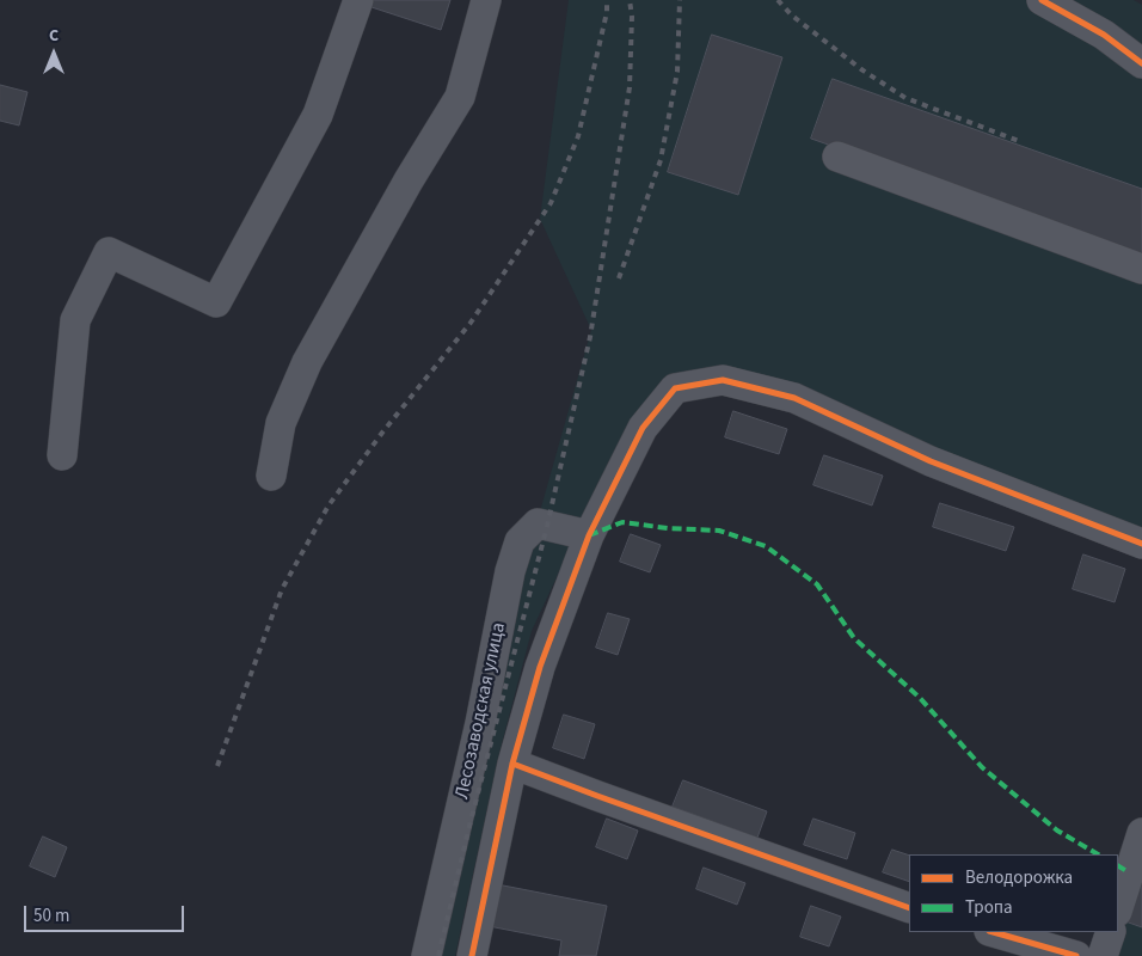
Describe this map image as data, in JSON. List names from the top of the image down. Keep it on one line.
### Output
{"streets":{"street":["Лесозаводская улица"]},"legend":["Велодорожка","Тропа"],"scale_bar":"50 m","north":"top"}
